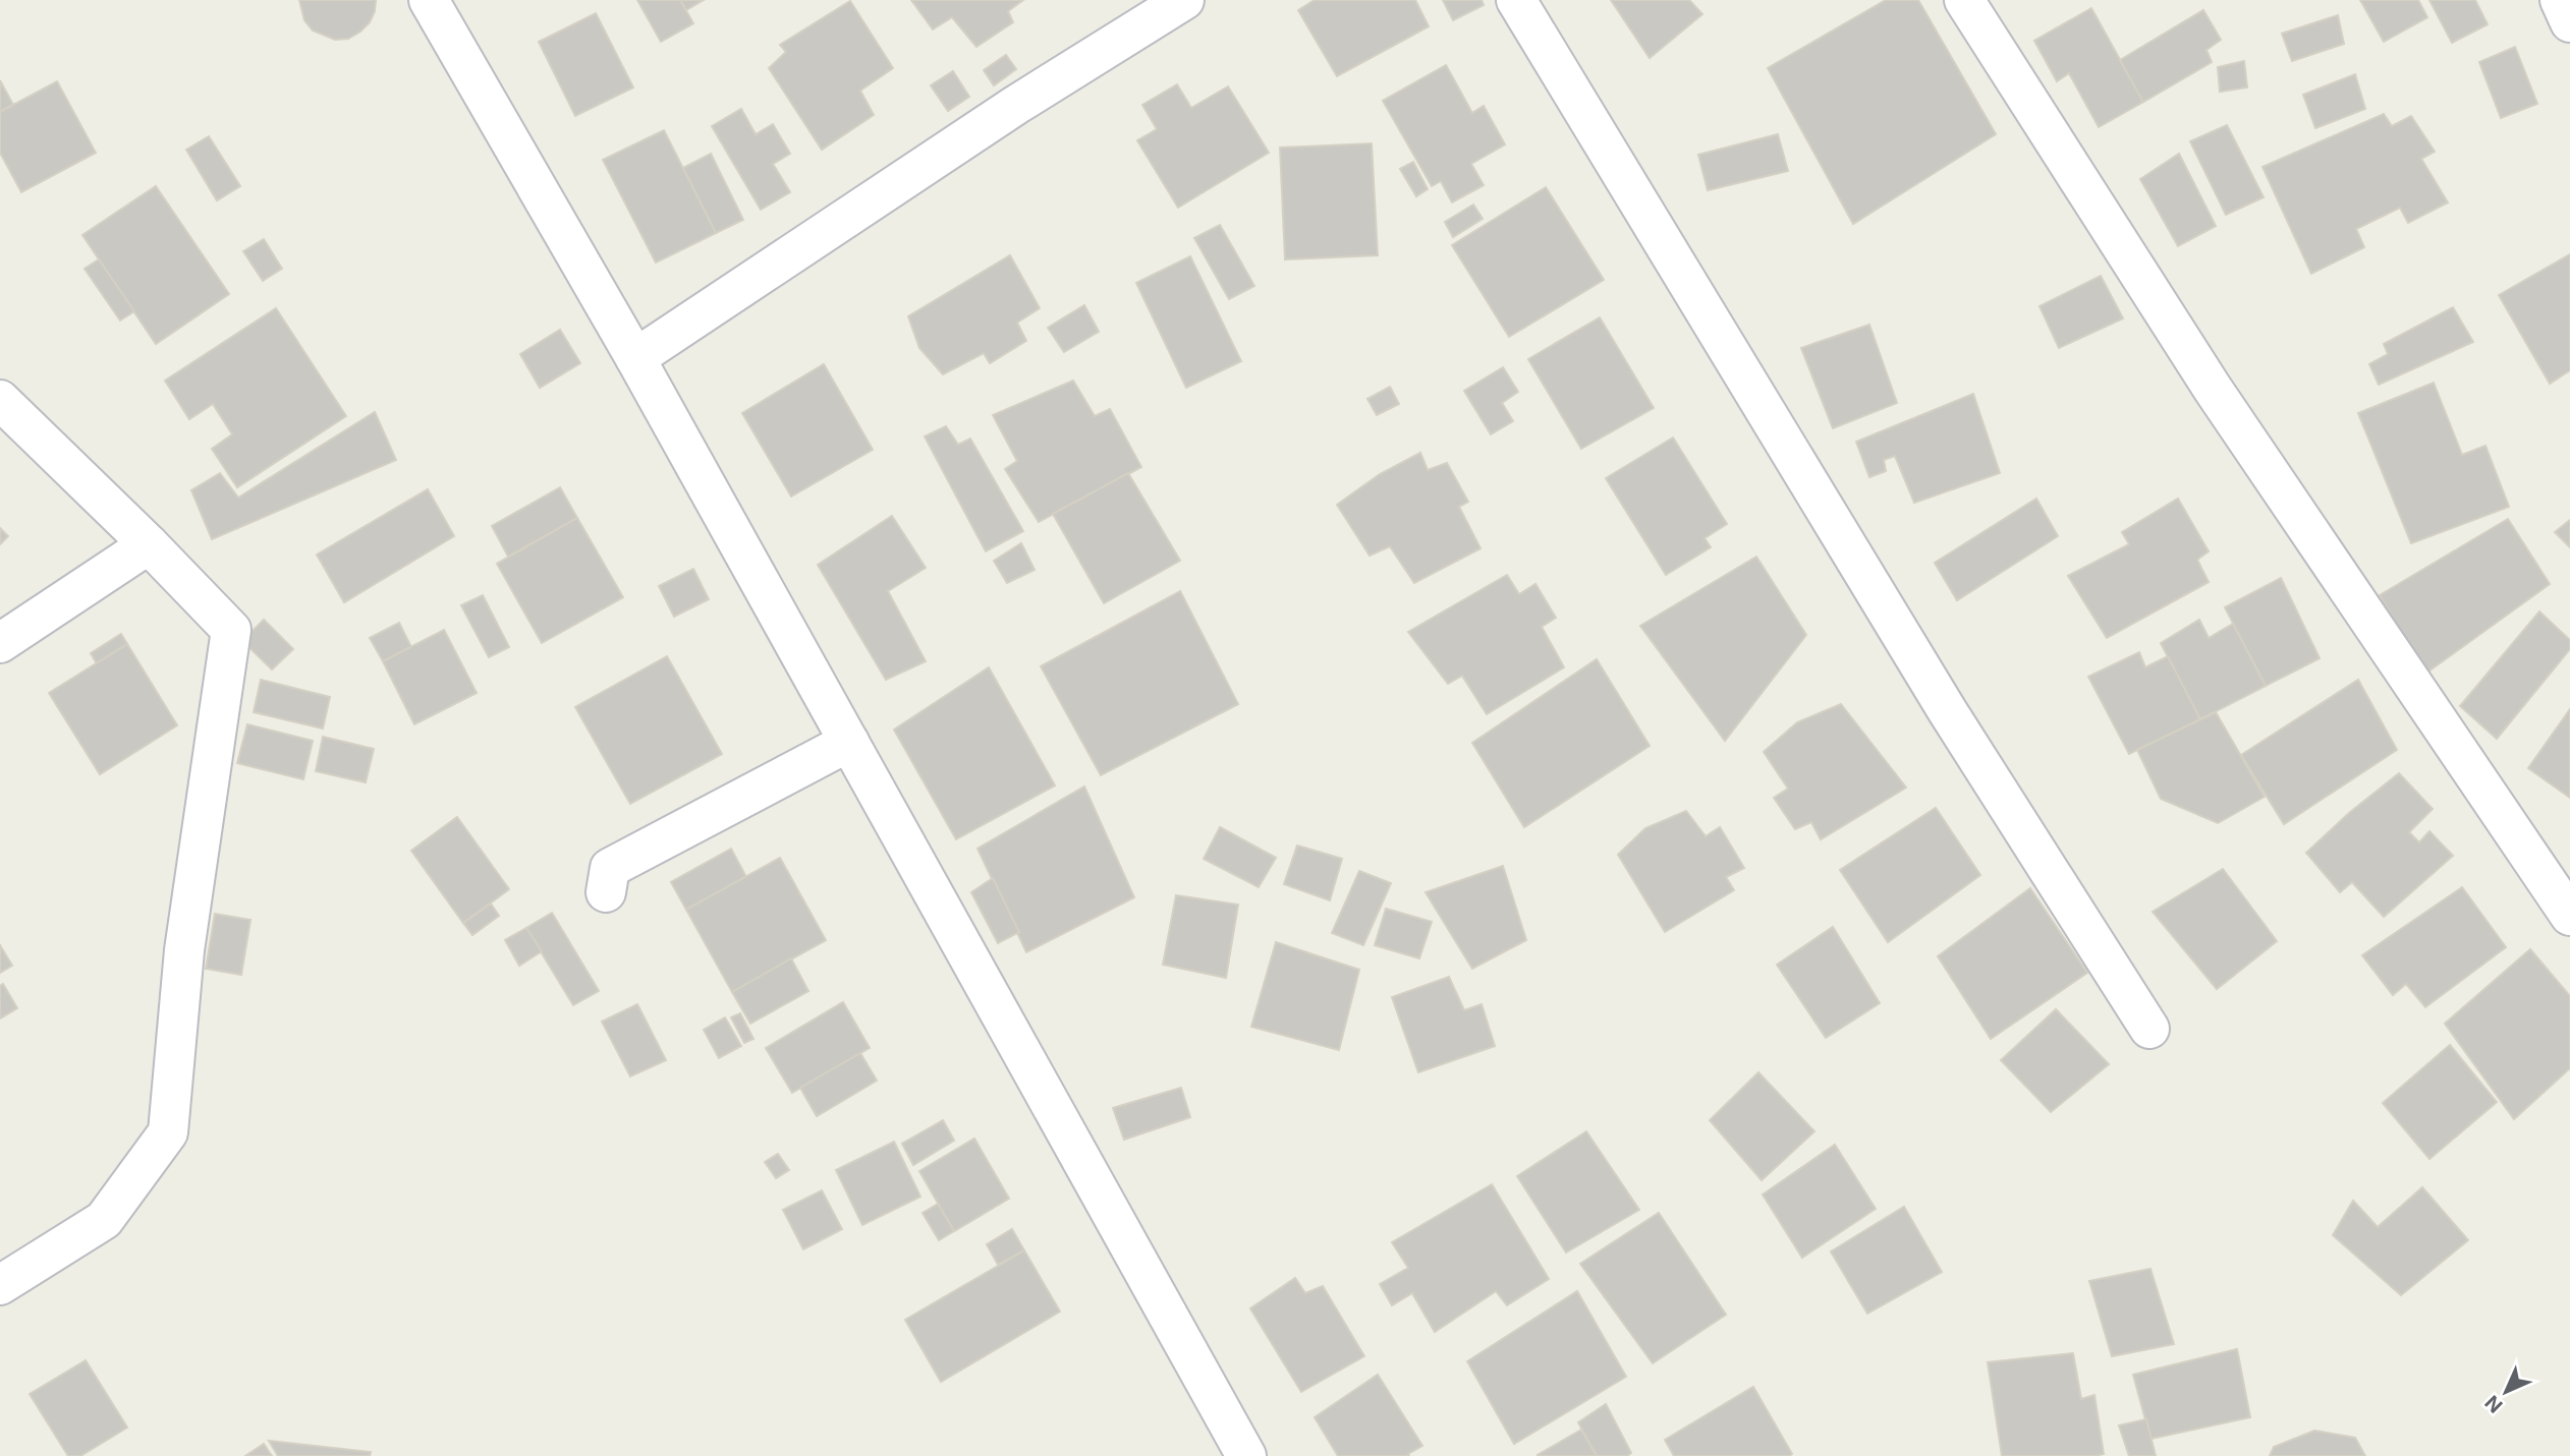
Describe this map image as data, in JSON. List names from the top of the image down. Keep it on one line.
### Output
{"north":"bottom left"}
